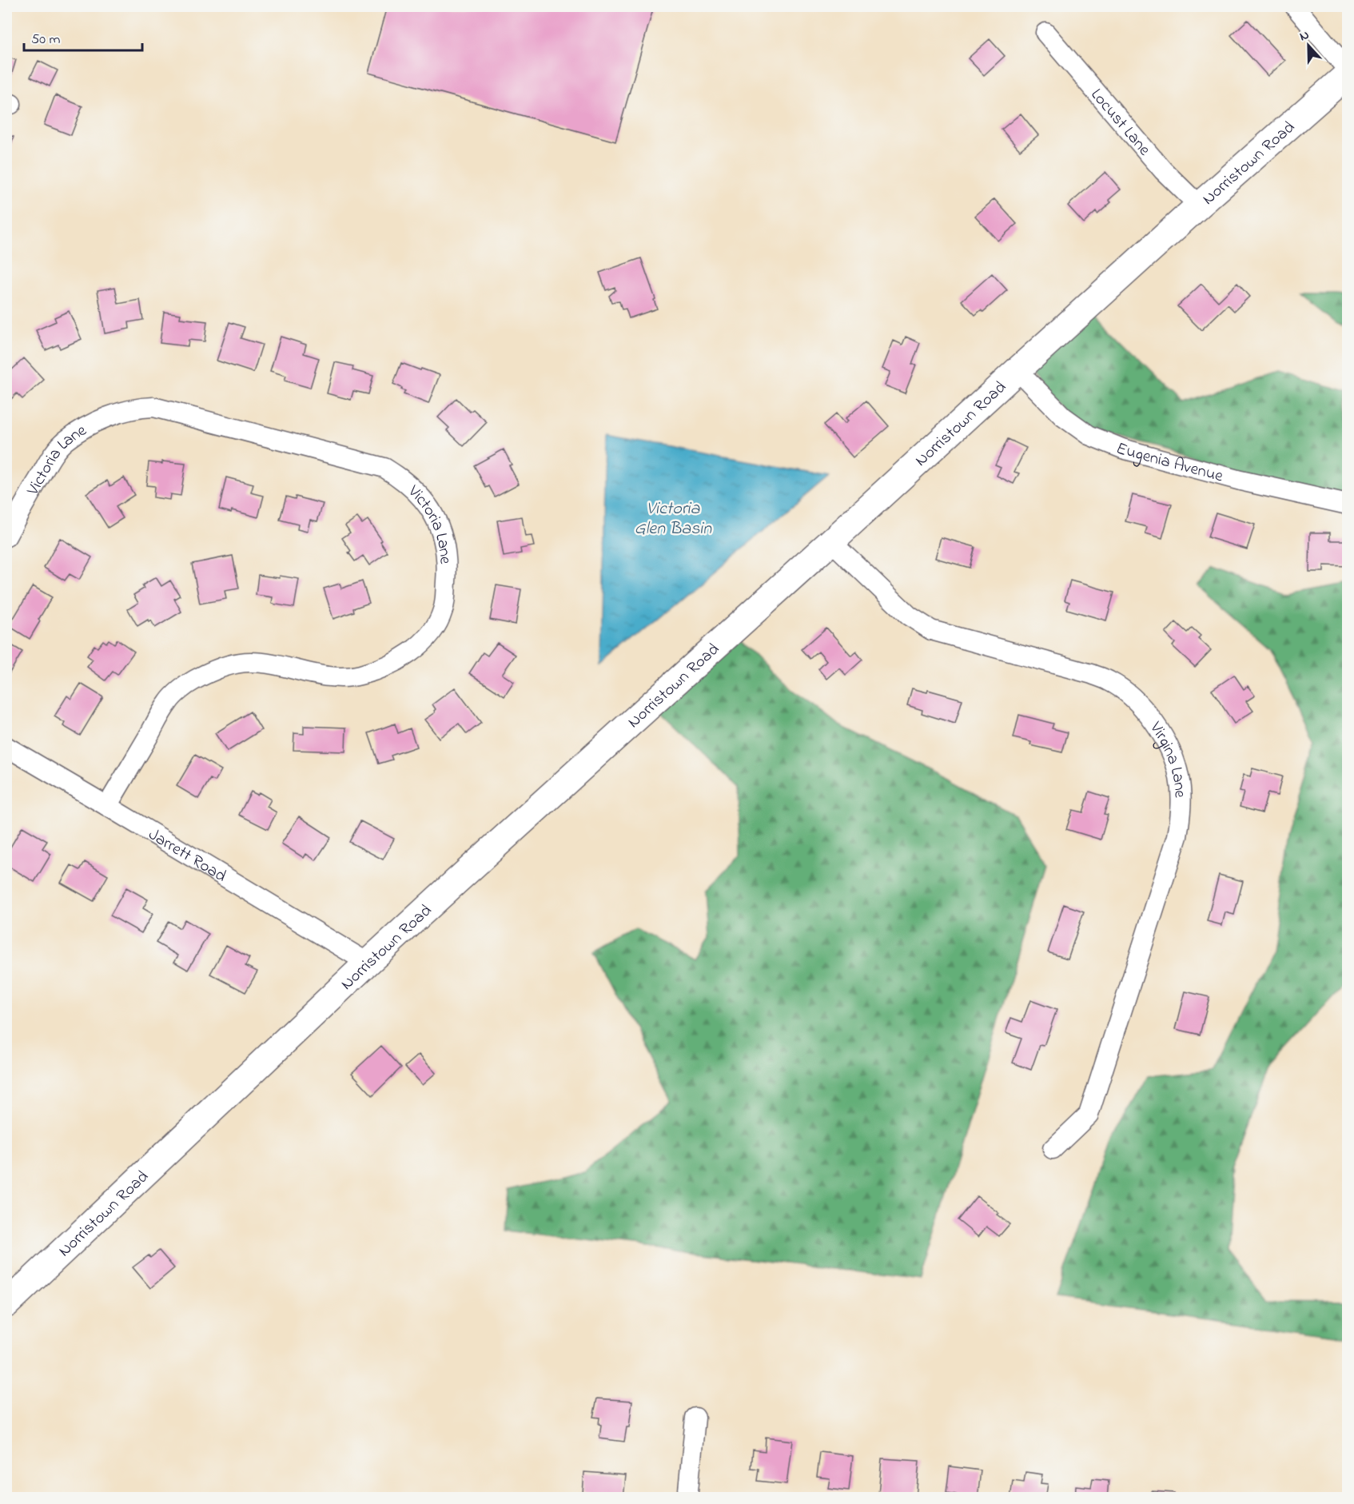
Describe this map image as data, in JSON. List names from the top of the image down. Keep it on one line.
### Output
{"streets":{"main road":["Norristown Road"],"street":["Locust Lane","Eugenia Avenue","Victoria Lane","Virgina Lane","Jarrett Road"]},"crossings":[["Locust Lane","Norristown Road"],["Norristown Road","Eugenia Avenue"],["Norristown Road","Virgina Lane"],["Norristown Road","Jarrett Road"],["Victoria Lane","Jarrett Road"]],"water":["Victoria Glen Basin"],"scale_bar":"50 m","north":"top"}
